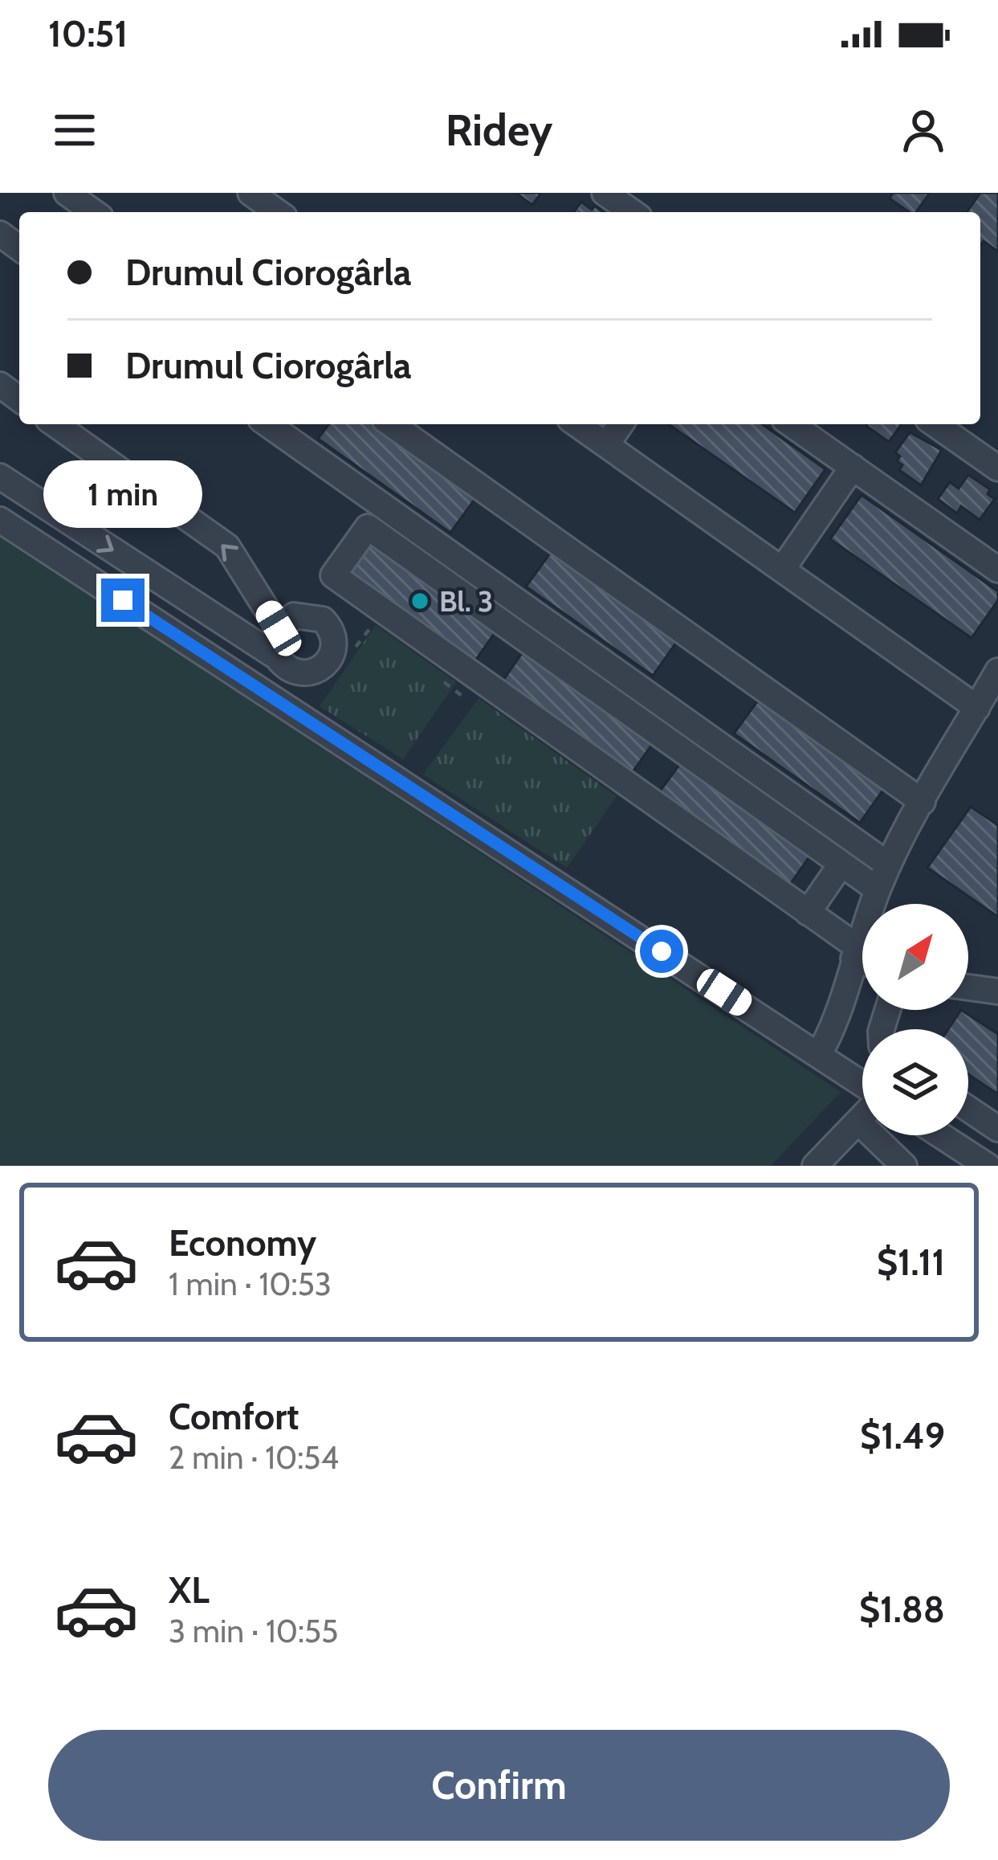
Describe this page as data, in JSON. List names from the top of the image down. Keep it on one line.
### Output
{"places":["Bl. 3"],"north":"top right","page":{"status":"10:51","header":"Ridey","banner":["Drumul Ciorogârla","Drumul Ciorogârla"],"bubble":"1 min","list":[{"name":"Economy","note":"1 min · 10:53","value":"$1.11"},{"name":"Comfort","note":"2 min · 10:54","value":"$1.49"},{"name":"XL","note":"3 min · 10:55","value":"$1.88"}],"buttons":"Confirm"}}
